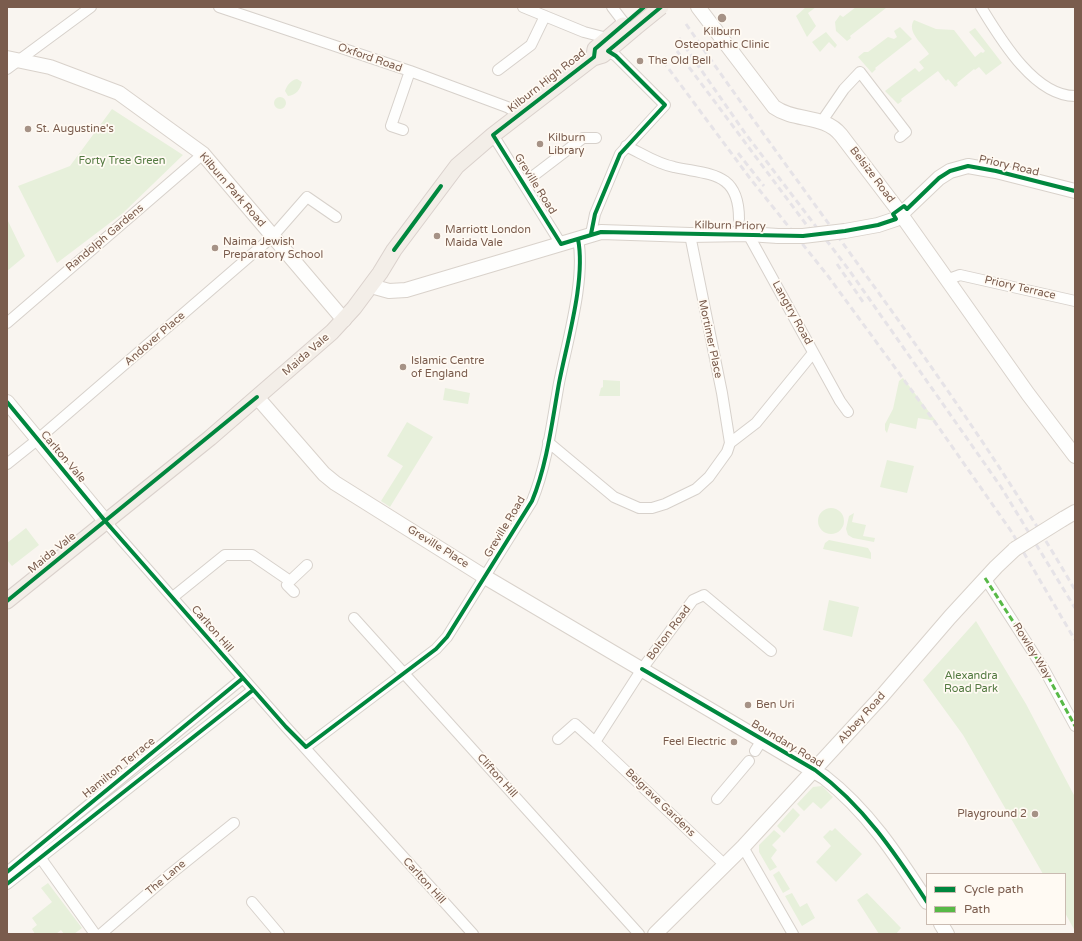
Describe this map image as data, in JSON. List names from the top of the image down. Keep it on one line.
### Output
{"streets":{"main road":["Kilburn High Road","Maida Vale"],"street":["Oxford Road","Priory Road","Belsize Road","Greville Road","Kilburn Park Road","Kilburn Priory","Randolph Gardens","Priory Terrace","Langtry Road","Andover Place","Mortimer Place","Carlton Vale","Greville Place","Carlton Hill","Bolton Road","Rowley Way","Abbey Road","Boundary Road","Hamilton Terrace","Clifton Hill","Belgrave Gardens","The Lane"]},"crossings":[["Oxford Road","Kilburn High Road"],["Kilburn High Road","Greville Road"],["Kilburn High Road","Kilburn Park Road"],["Kilburn High Road","Kilburn Priory"],["Kilburn High Road","Maida Vale"],["Priory Road","Belsize Road"],["Priory Road","Kilburn Priory"],["Belsize Road","Kilburn Priory"],["Belsize Road","Priory Terrace"],["Greville Road","Kilburn Priory"],["Greville Road","Greville Place"],["Greville Road","Carlton Hill"],["Greville Road","Clifton Hill"],["Kilburn Park Road","Randolph Gardens"],["Kilburn Park Road","Andover Place"],["Kilburn Park Road","Maida Vale"],["Kilburn Priory","Langtry Road"],["Kilburn Priory","Mortimer Place"],["Andover Place","Carlton Vale"],["Maida Vale","Carlton Vale"],["Maida Vale","Greville Place"],["Maida Vale","Carlton Hill"],["Carlton Vale","Carlton Hill"],["Greville Place","Bolton Road"],["Greville Place","Boundary Road"],["Carlton Hill","Hamilton Terrace"],["Bolton Road","Boundary Road"],["Rowley Way","Abbey Road"],["Abbey Road","Boundary Road"],["Abbey Road","Belgrave Gardens"]],"parks":["Forty Tree Green","Alexandra Road Park"],"places":["Kilburn Osteopathic Clinic","The Old Bell","St. Augustine's","Kilburn Library","Marriott London Maida Vale","Naima Jewish Preparatory School","Islamic Centre of England","Ben Uri","Feel Electric","Playground 2"],"legend":["Cycle path","Path"]}
